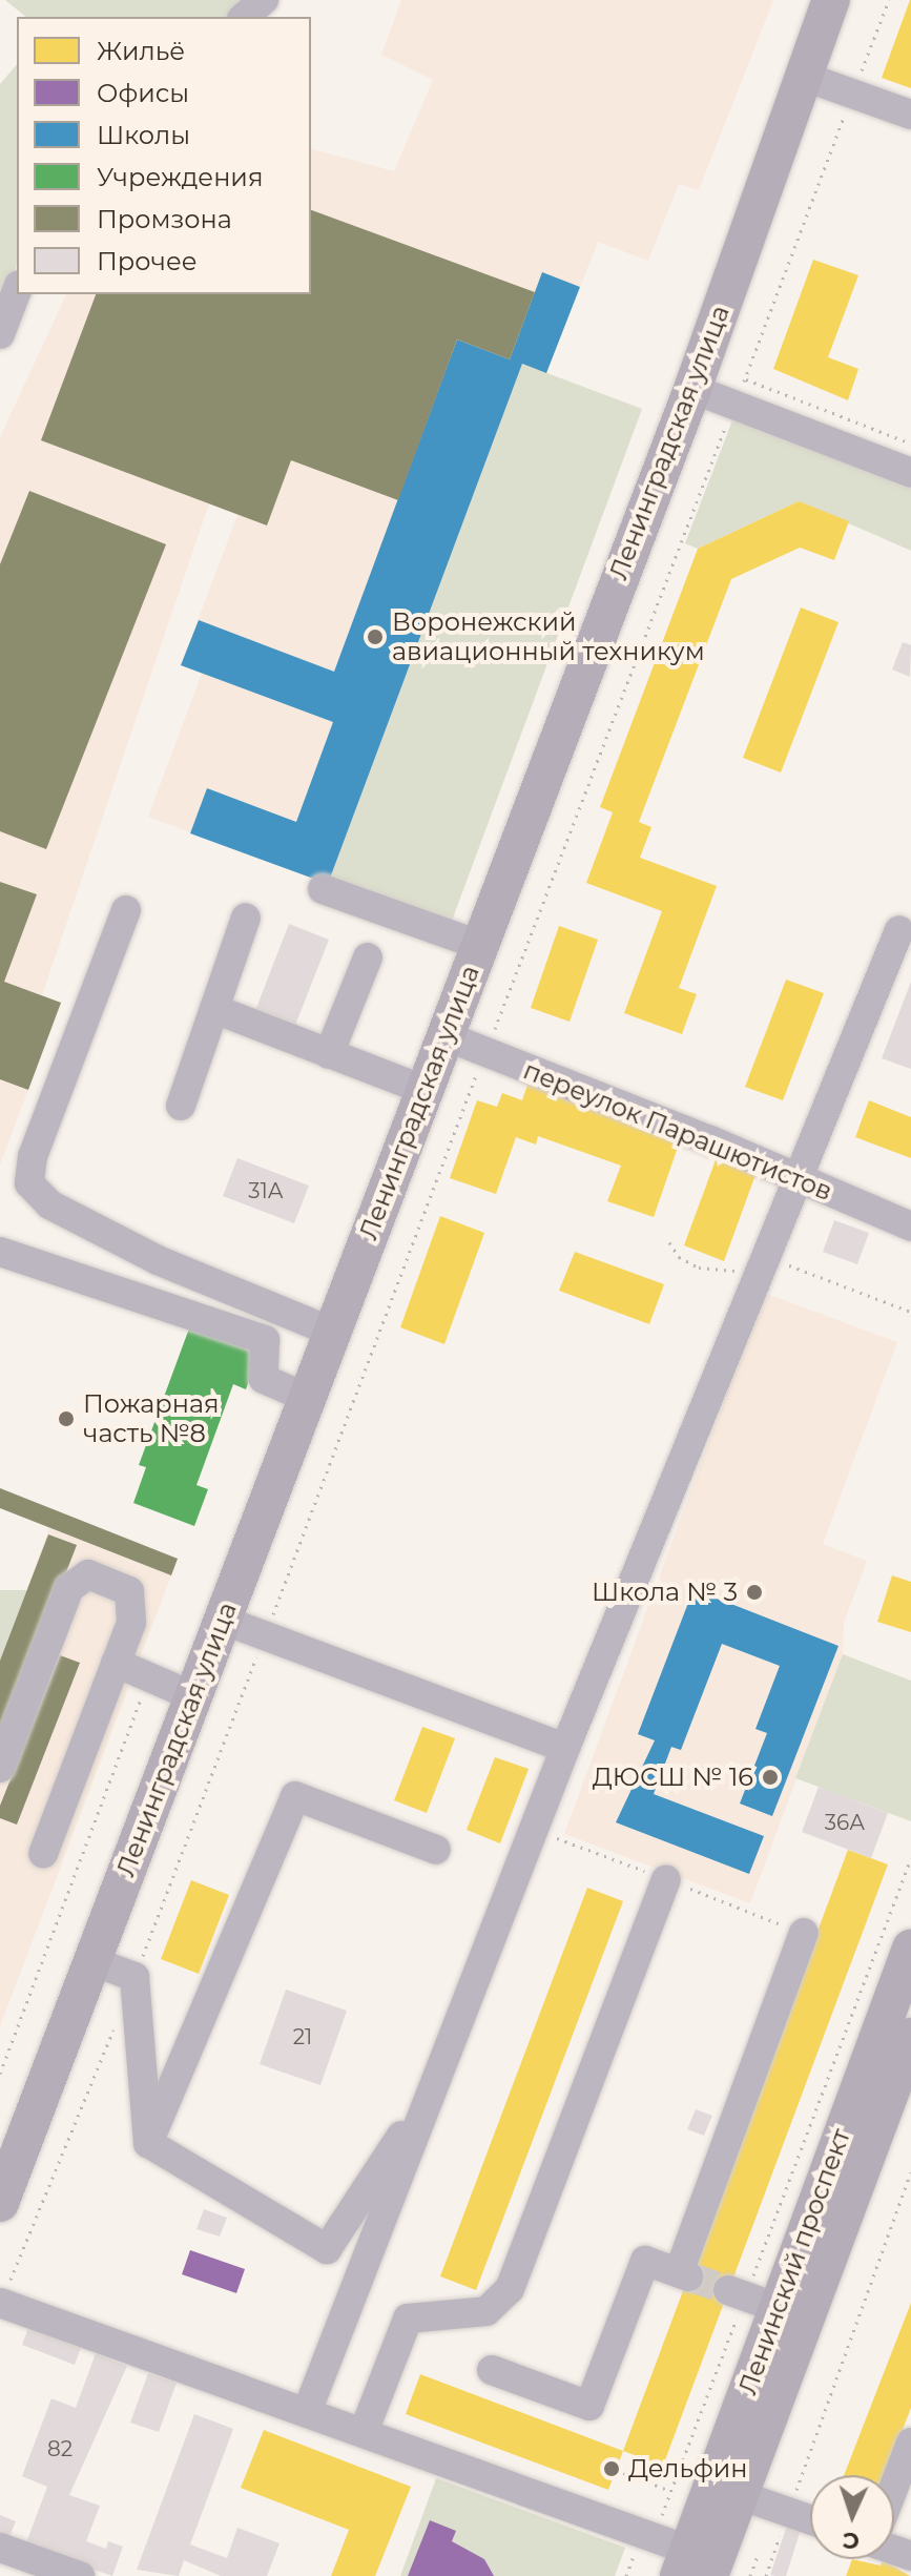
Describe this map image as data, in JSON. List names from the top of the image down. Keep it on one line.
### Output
{"streets":{"main road":["Ленинградская улица","Ленинский проспект"],"street":["переулок Парашютистов"]},"crossings":[["Ленинградская улица","переулок Парашютистов"]],"places":["Воронежский авиационный техникум","Пожарная часть №8","Школа № 3","ДЮСШ № 16","Дельфин"],"house_numbers":["31А","36А","21","82"],"legend":["Жильё","Офисы","Школы","Учреждения","Промзона","Прочее"],"north":"bottom"}
